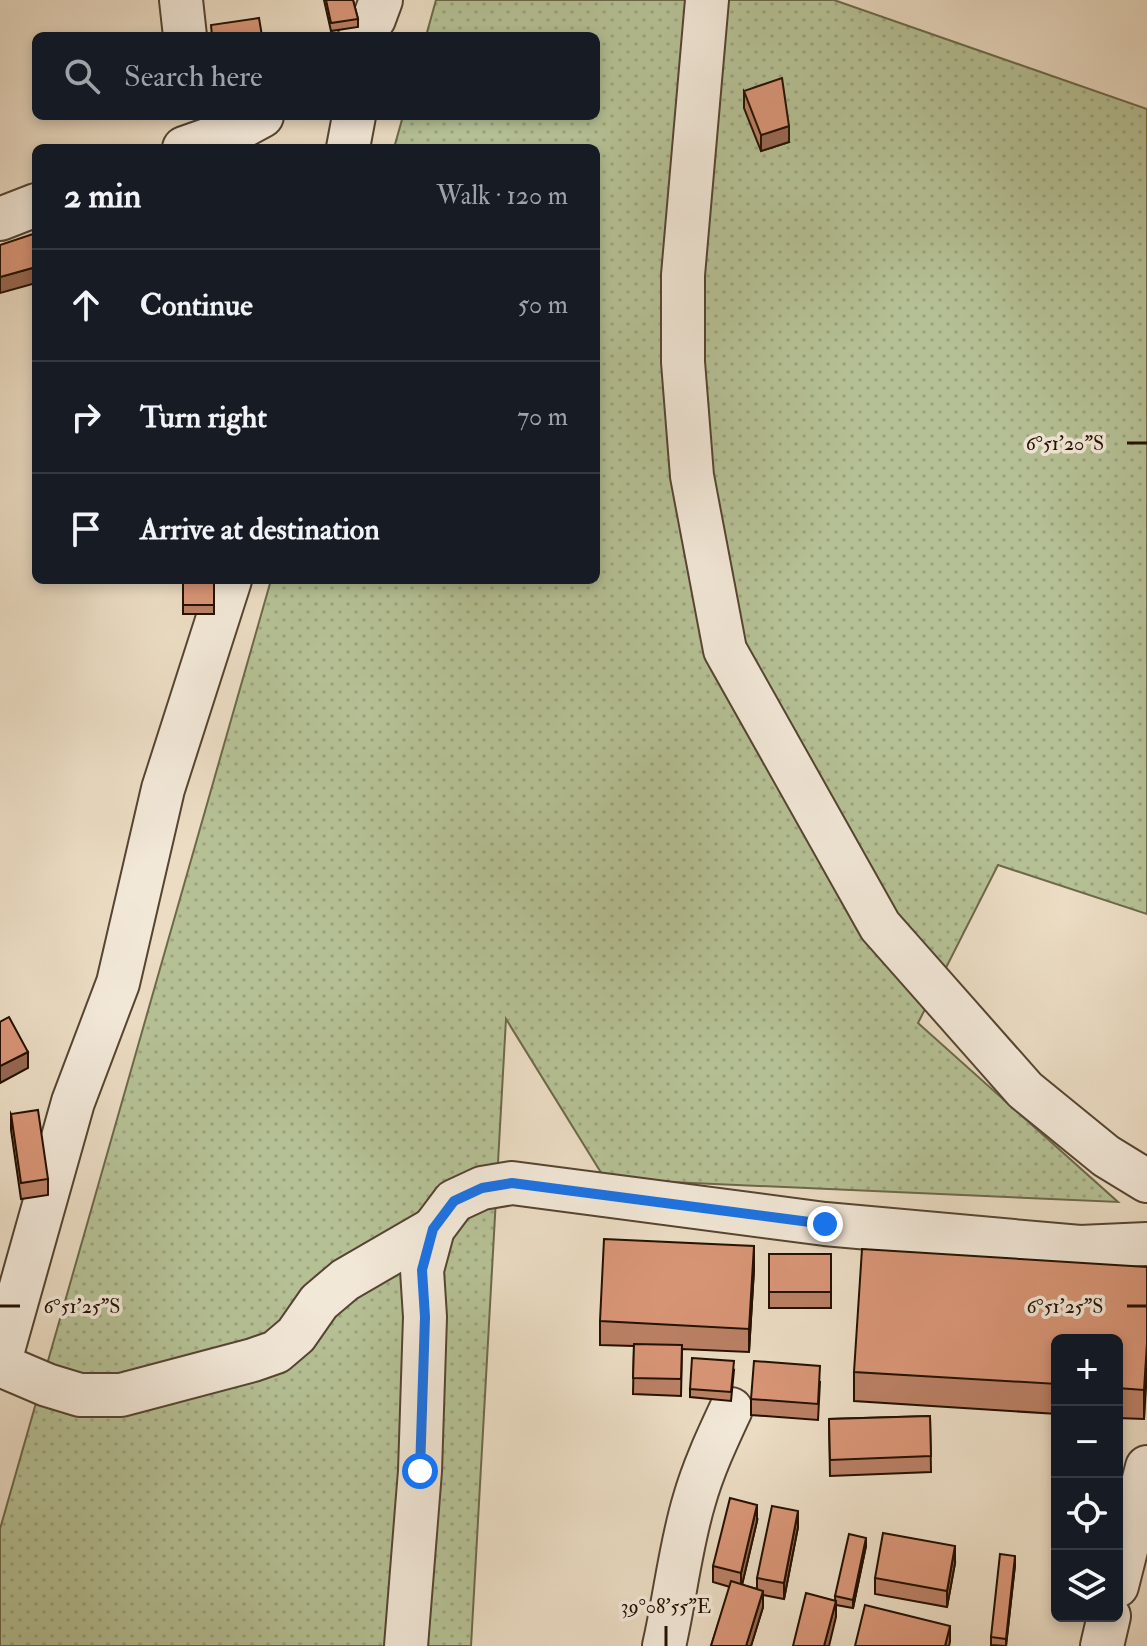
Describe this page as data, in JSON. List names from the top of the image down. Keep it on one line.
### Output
{"page":{"search":"Search here","heading":["2 min","Walk · 120 m"],"list":[["Continue","50 m"],["Turn right","70 m"],"Arrive at destination"],"map_buttons":["+","−"]},"coordinates":["6°51'20\"S","6°51'25\"S","39°08'55\"E"]}
